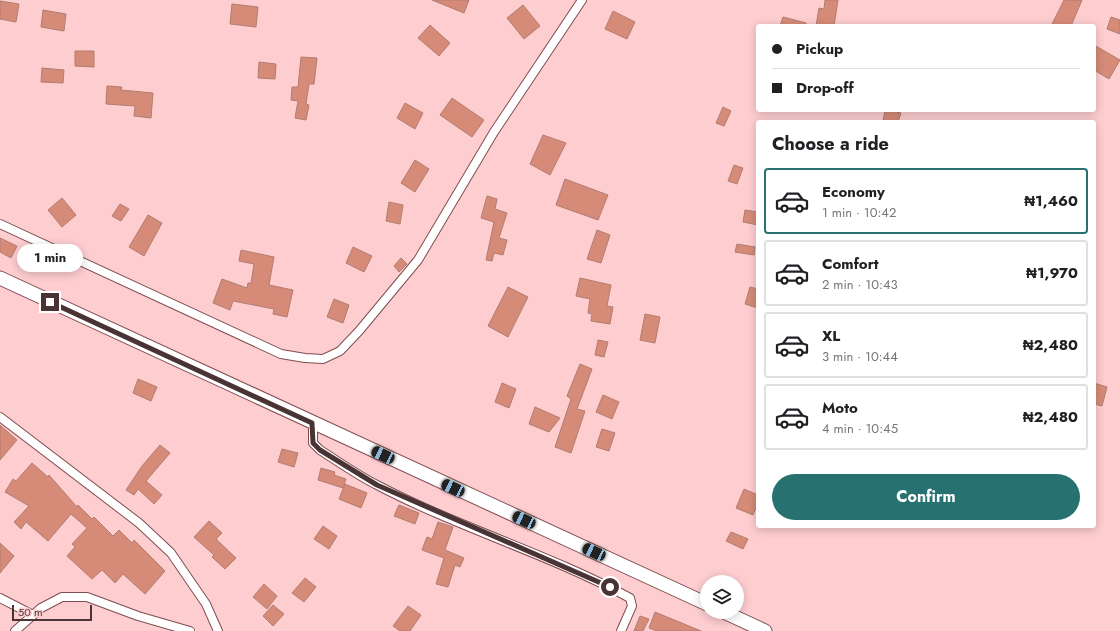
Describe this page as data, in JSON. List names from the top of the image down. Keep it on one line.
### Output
{"scale_bar":"50 m","page":{"banner":["Pickup","Drop-off"],"heading":"Choose a ride","list":[{"name":"Economy","note":"1 min · 10:42","value":"₦1,460"},{"name":"Comfort","note":"2 min · 10:43","value":"₦1,970"},{"name":"XL","note":"3 min · 10:44","value":"₦2,480"},{"name":"Moto","note":"4 min · 10:45","value":"₦2,480"}],"bubble":"1 min","buttons":"Confirm","scale":"50 m"}}
